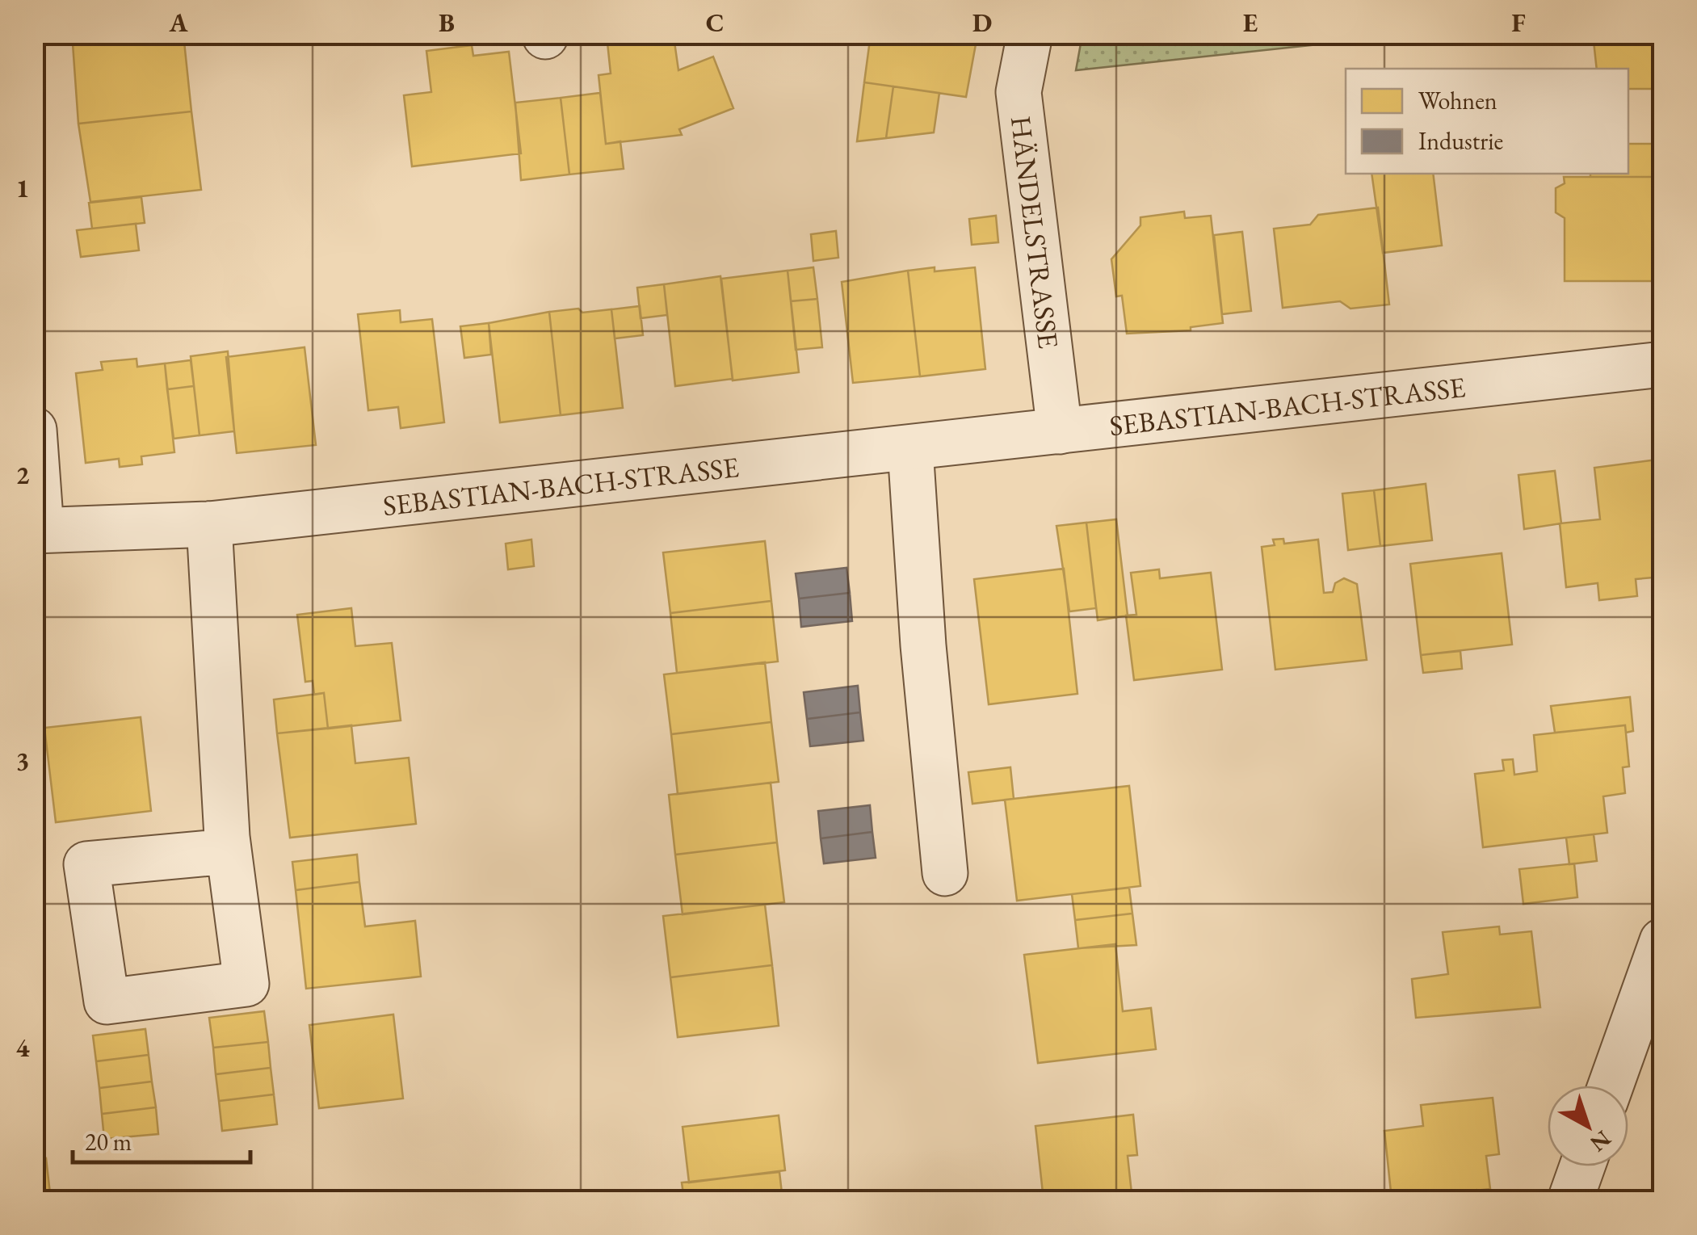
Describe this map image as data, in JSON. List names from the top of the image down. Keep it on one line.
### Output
{"streets":{"street":["HÄNDELSTRASSE","SEBASTIAN-BACH-STRASSE"]},"crossings":[["HÄNDELSTRASSE","SEBASTIAN-BACH-STRASSE"]],"legend":["Wohnen","Industrie"],"scale_bar":"20 m","north":"bottom right","grid":{"columns":["A","B","C","D","E","F"],"rows":["1","2","3","4"]}}
